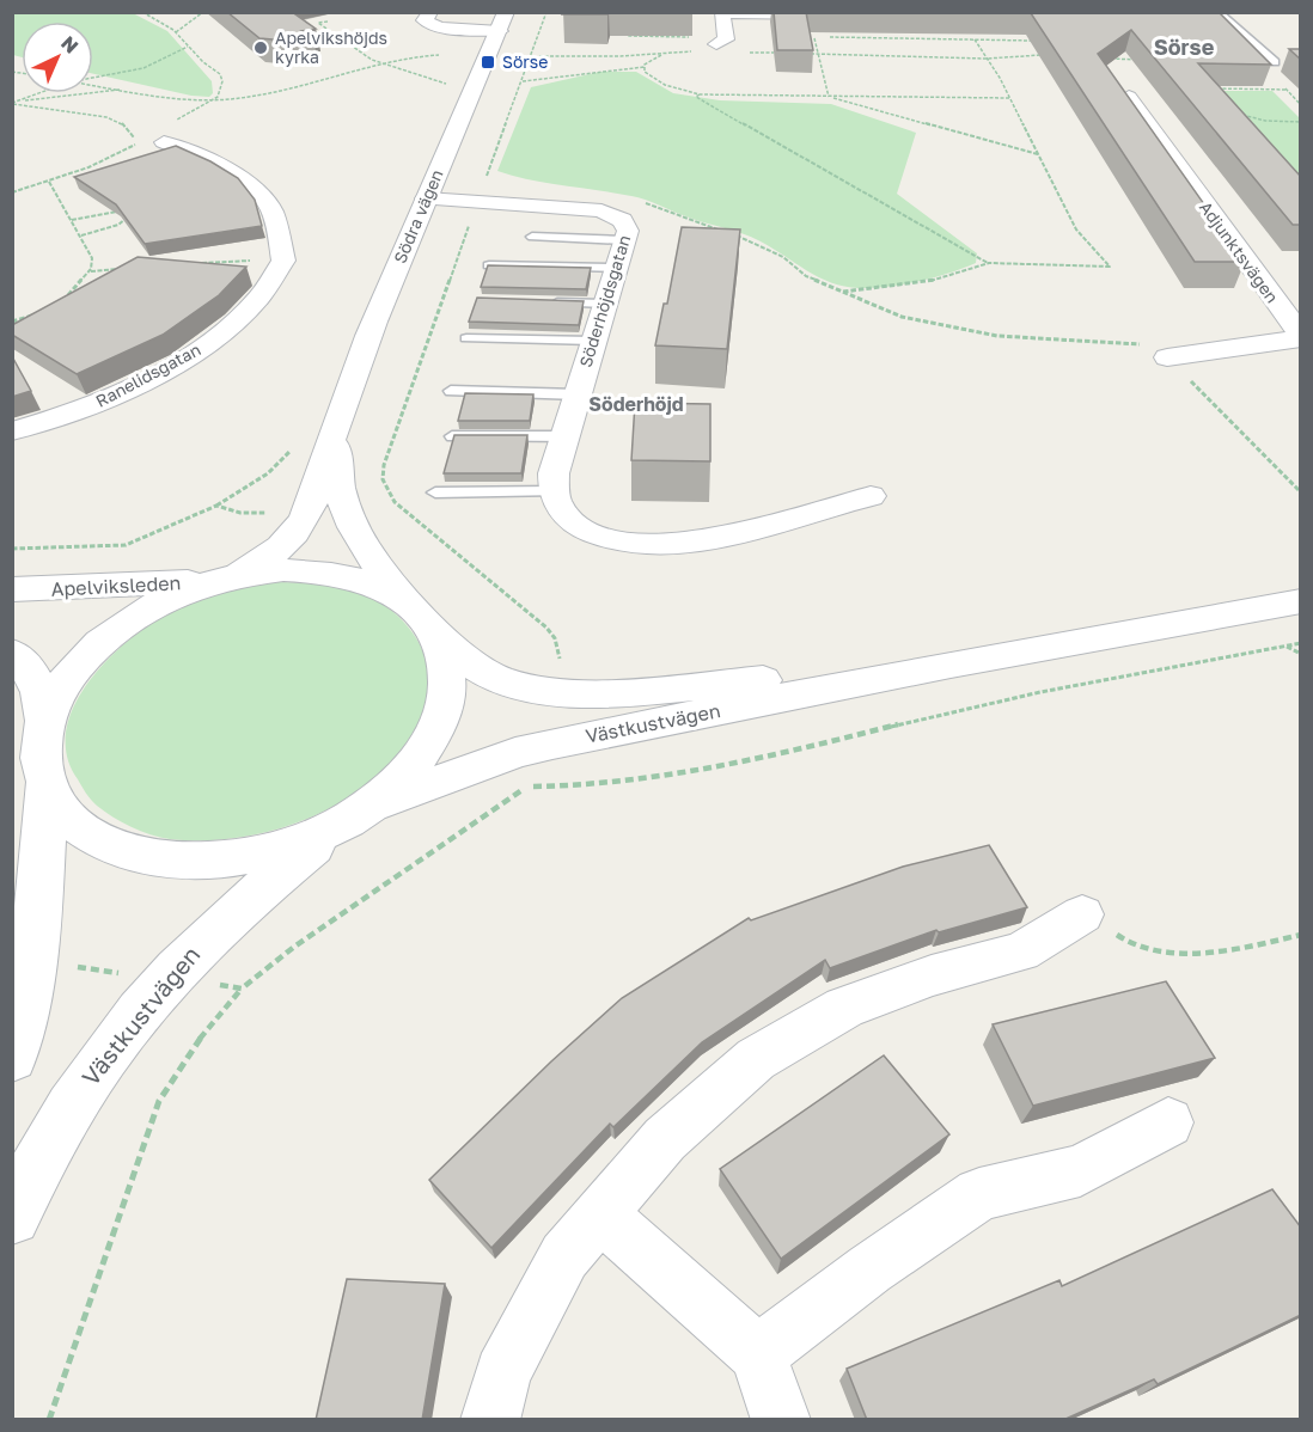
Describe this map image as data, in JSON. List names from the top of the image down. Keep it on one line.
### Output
{"streets":{"street":["Södra vägen","Adjunktsvägen","Söderhöjdsgatan","Ranelidsgatan","Apelviksleden","Västkustvägen"]},"crossings":[["Södra vägen","Söderhöjdsgatan"],["Södra vägen","Apelviksleden"],["Södra vägen","Västkustvägen"]],"districts":["Sörse","Söderhöjd"],"places":{"other":["Apelvikshöjds kyrka"],"transit":["Sörse"]},"north":"top right"}
